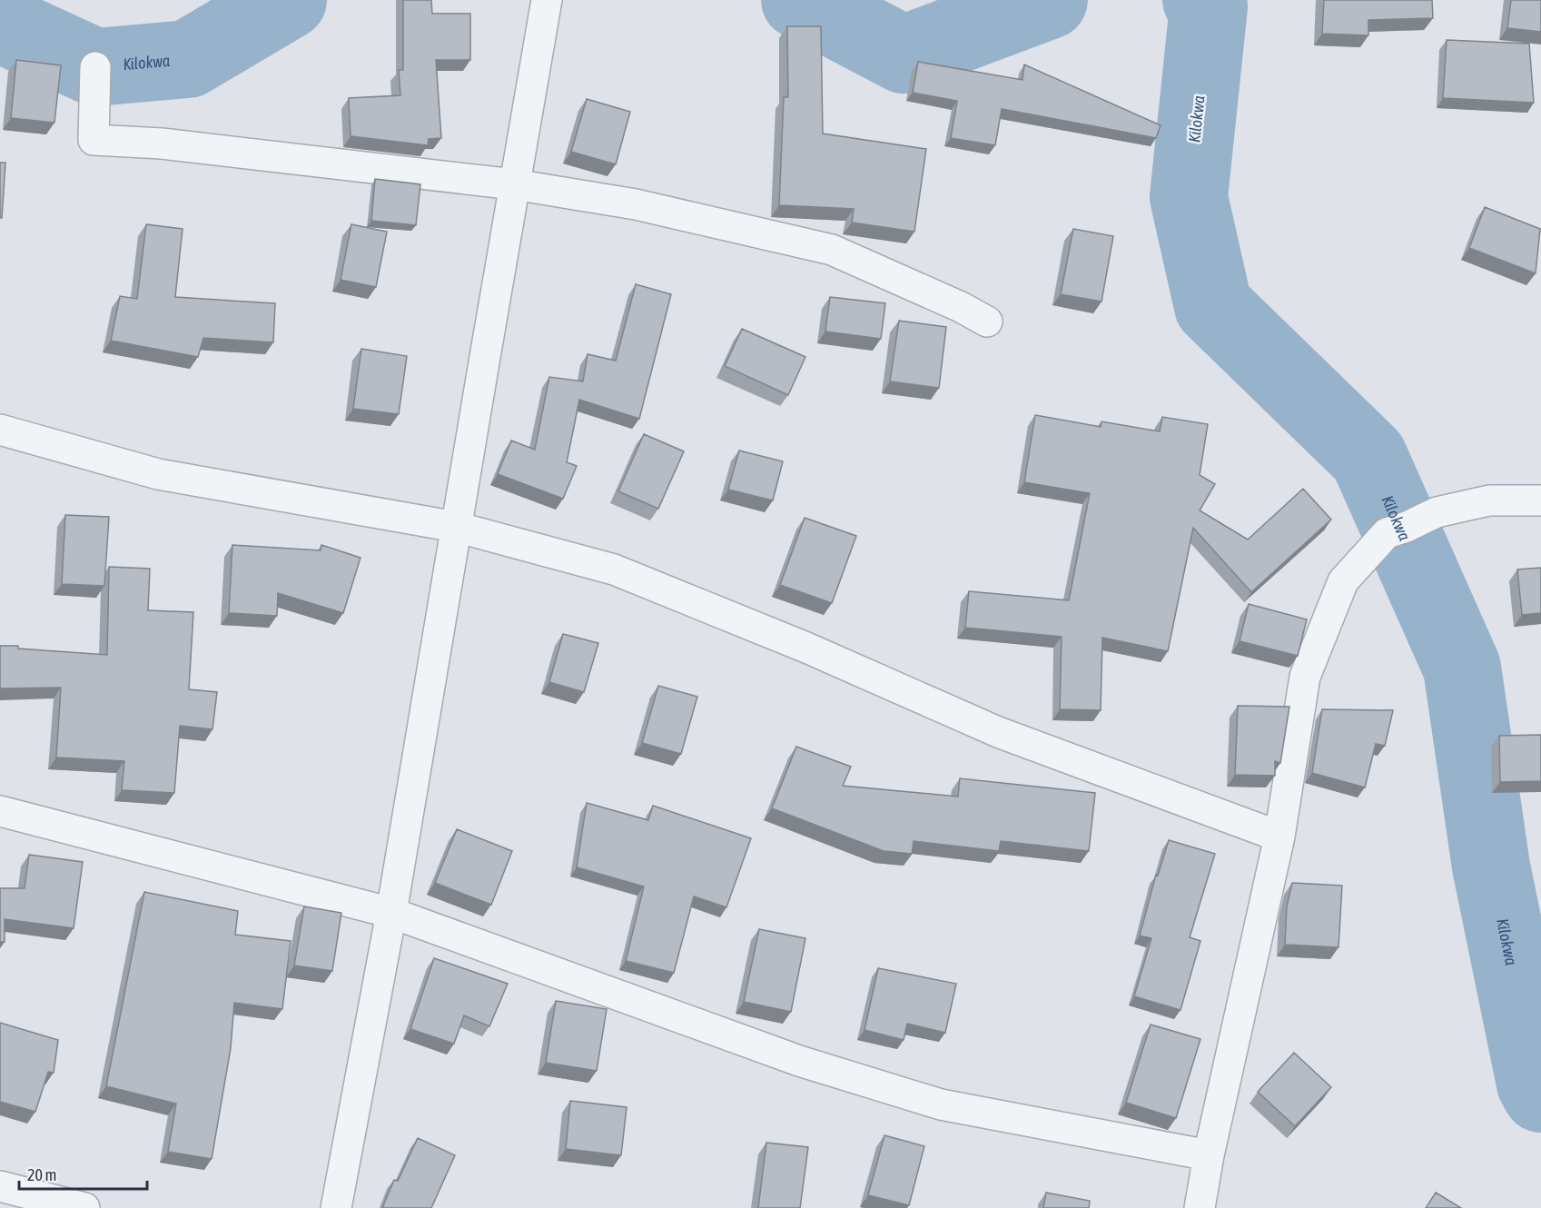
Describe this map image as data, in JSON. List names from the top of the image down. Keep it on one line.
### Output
{"water":["Kilokwa"],"scale_bar":"20 m"}
